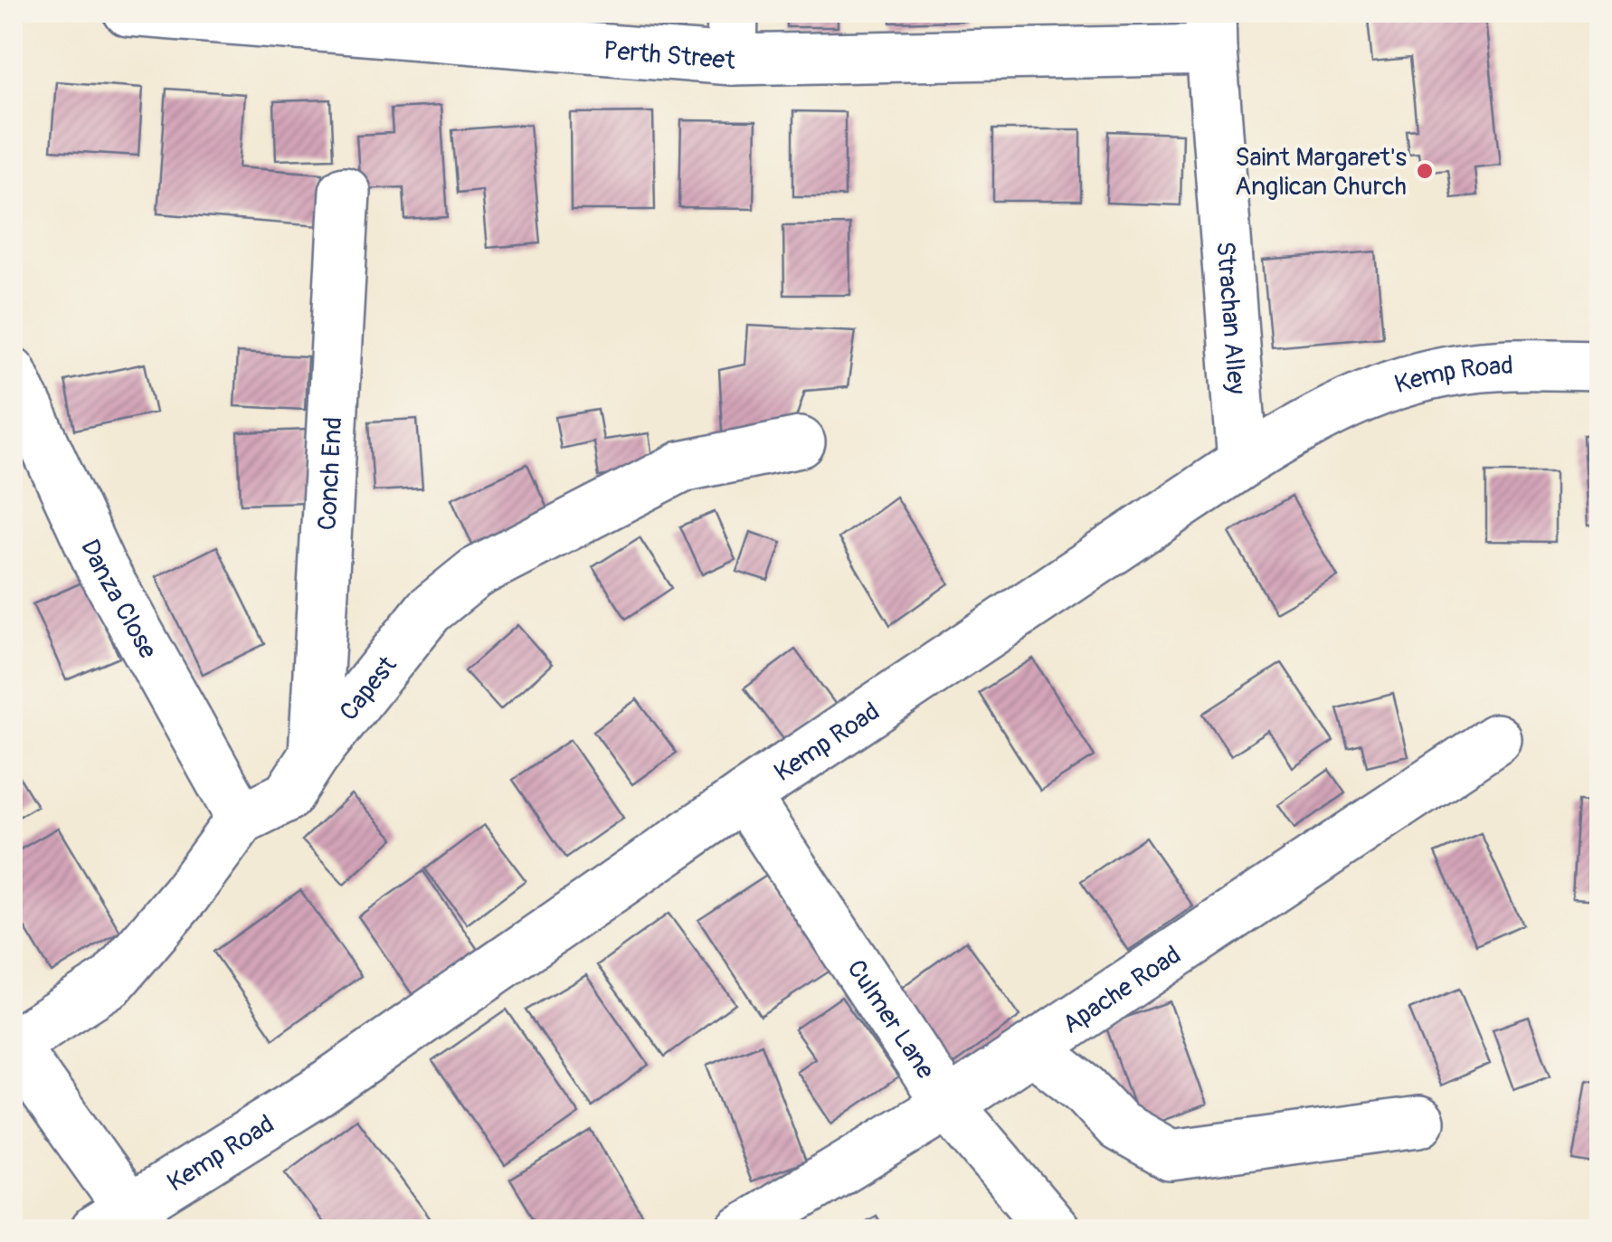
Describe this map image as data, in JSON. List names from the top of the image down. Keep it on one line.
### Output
{"streets":{"street":["Perth Street","Strachan Alley","Kemp Road","Conch End","Danza Close","Capest","Apache Road","Culmer Lane"]},"crossings":[["Perth Street","Strachan Alley"],["Strachan Alley","Kemp Road"],["Kemp Road","Culmer Lane"],["Conch End","Capest"],["Danza Close","Capest"],["Apache Road","Culmer Lane"]],"places":["Saint Margaret's Anglican Church"]}
